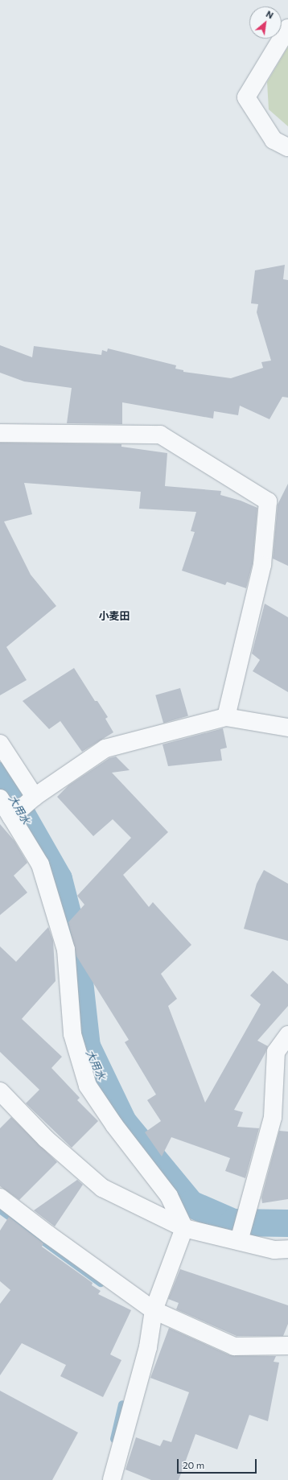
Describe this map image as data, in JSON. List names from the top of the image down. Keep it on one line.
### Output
{"districts":["小麦田"],"water":["大用水"],"scale_bar":"20 m","north":"top right"}
